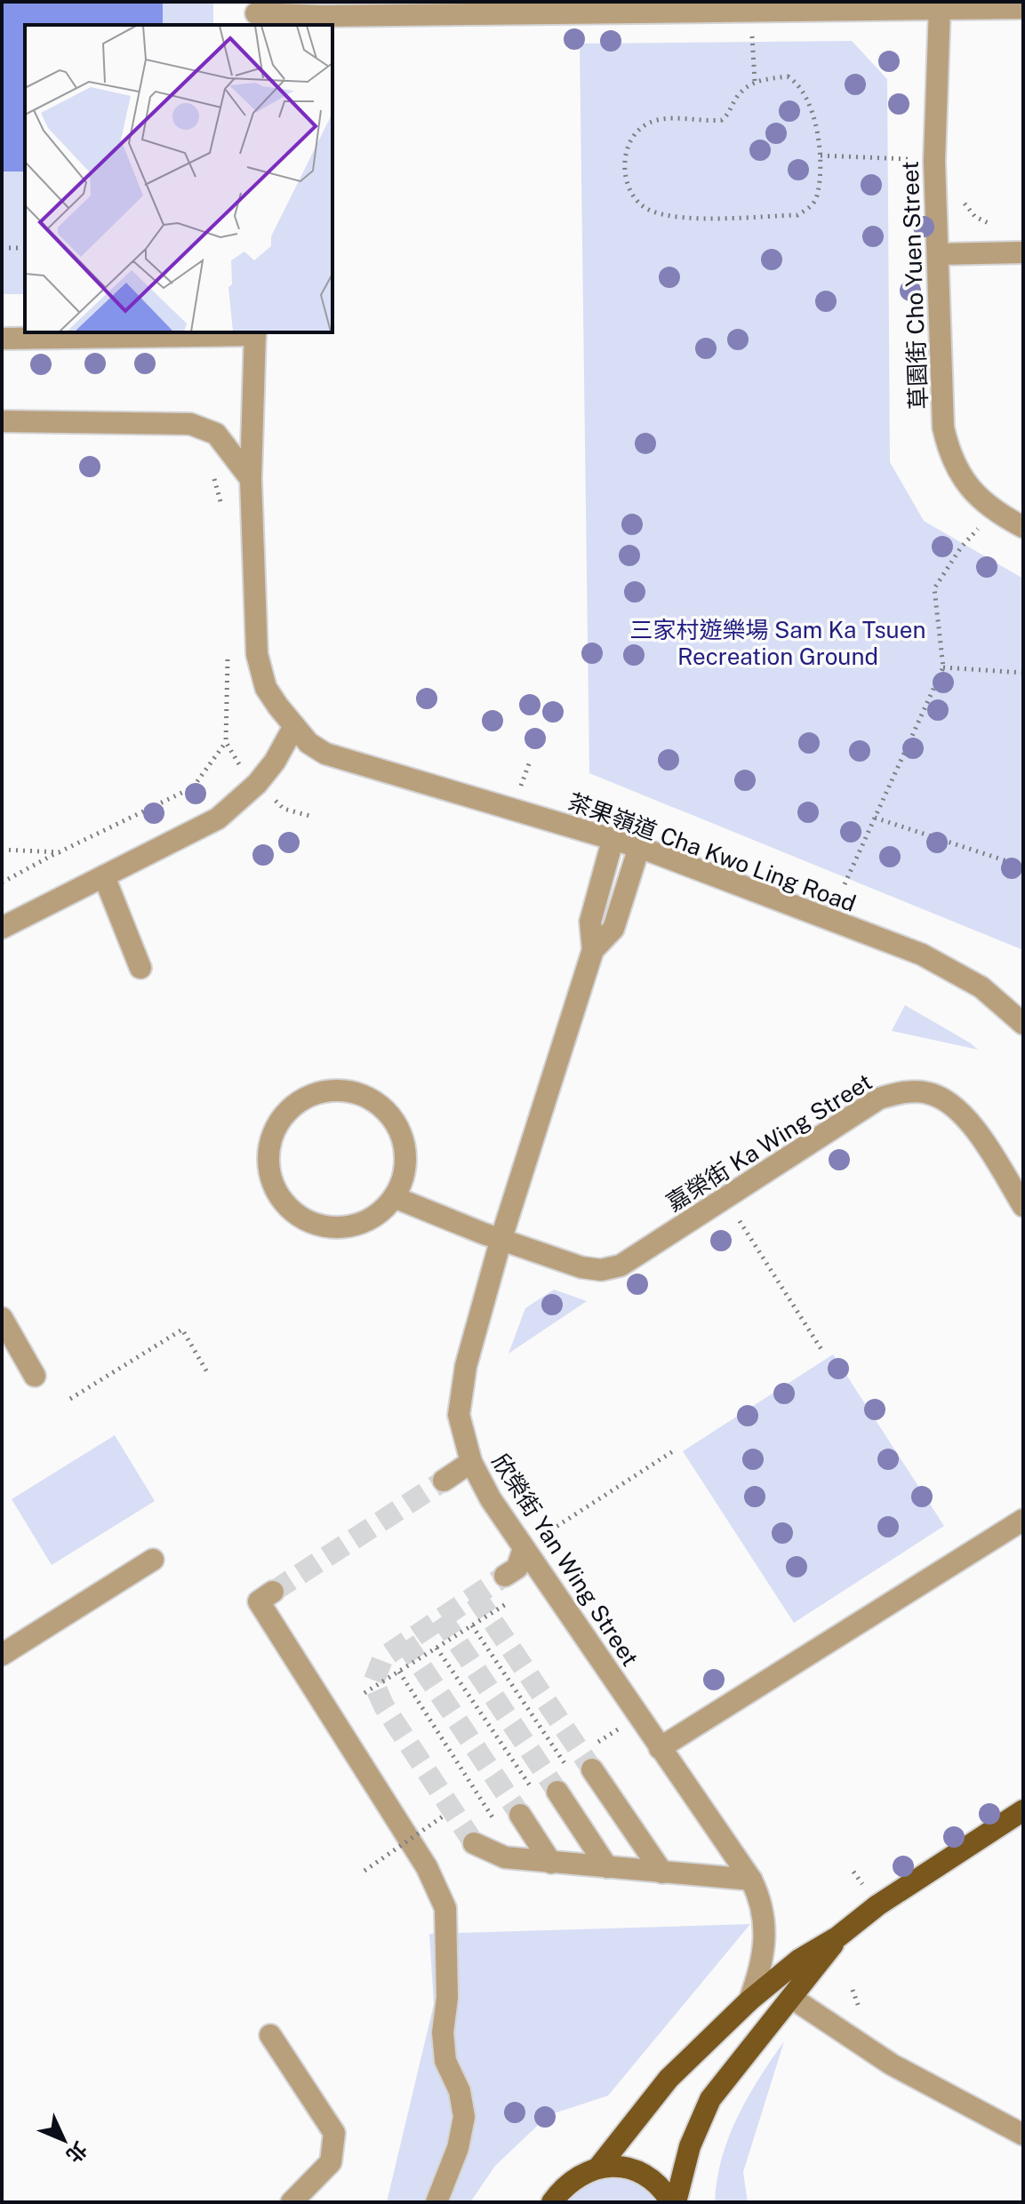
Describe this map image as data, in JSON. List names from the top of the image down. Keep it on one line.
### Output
{"streets":{"street":["草園街 Cho Yuen Street","茶果嶺道 Cha Kwo Ling Road","嘉榮街 Ka Wing Street","欣榮街 Yan Wing Street"]},"crossings":[["茶果嶺道 Cha Kwo Ling Road","欣榮街 Yan Wing Street"],["嘉榮街 Ka Wing Street","欣榮街 Yan Wing Street"]],"parks":["三家村遊樂場 Sam Ka Tsuen Recreation Ground"],"north":"bottom right"}
